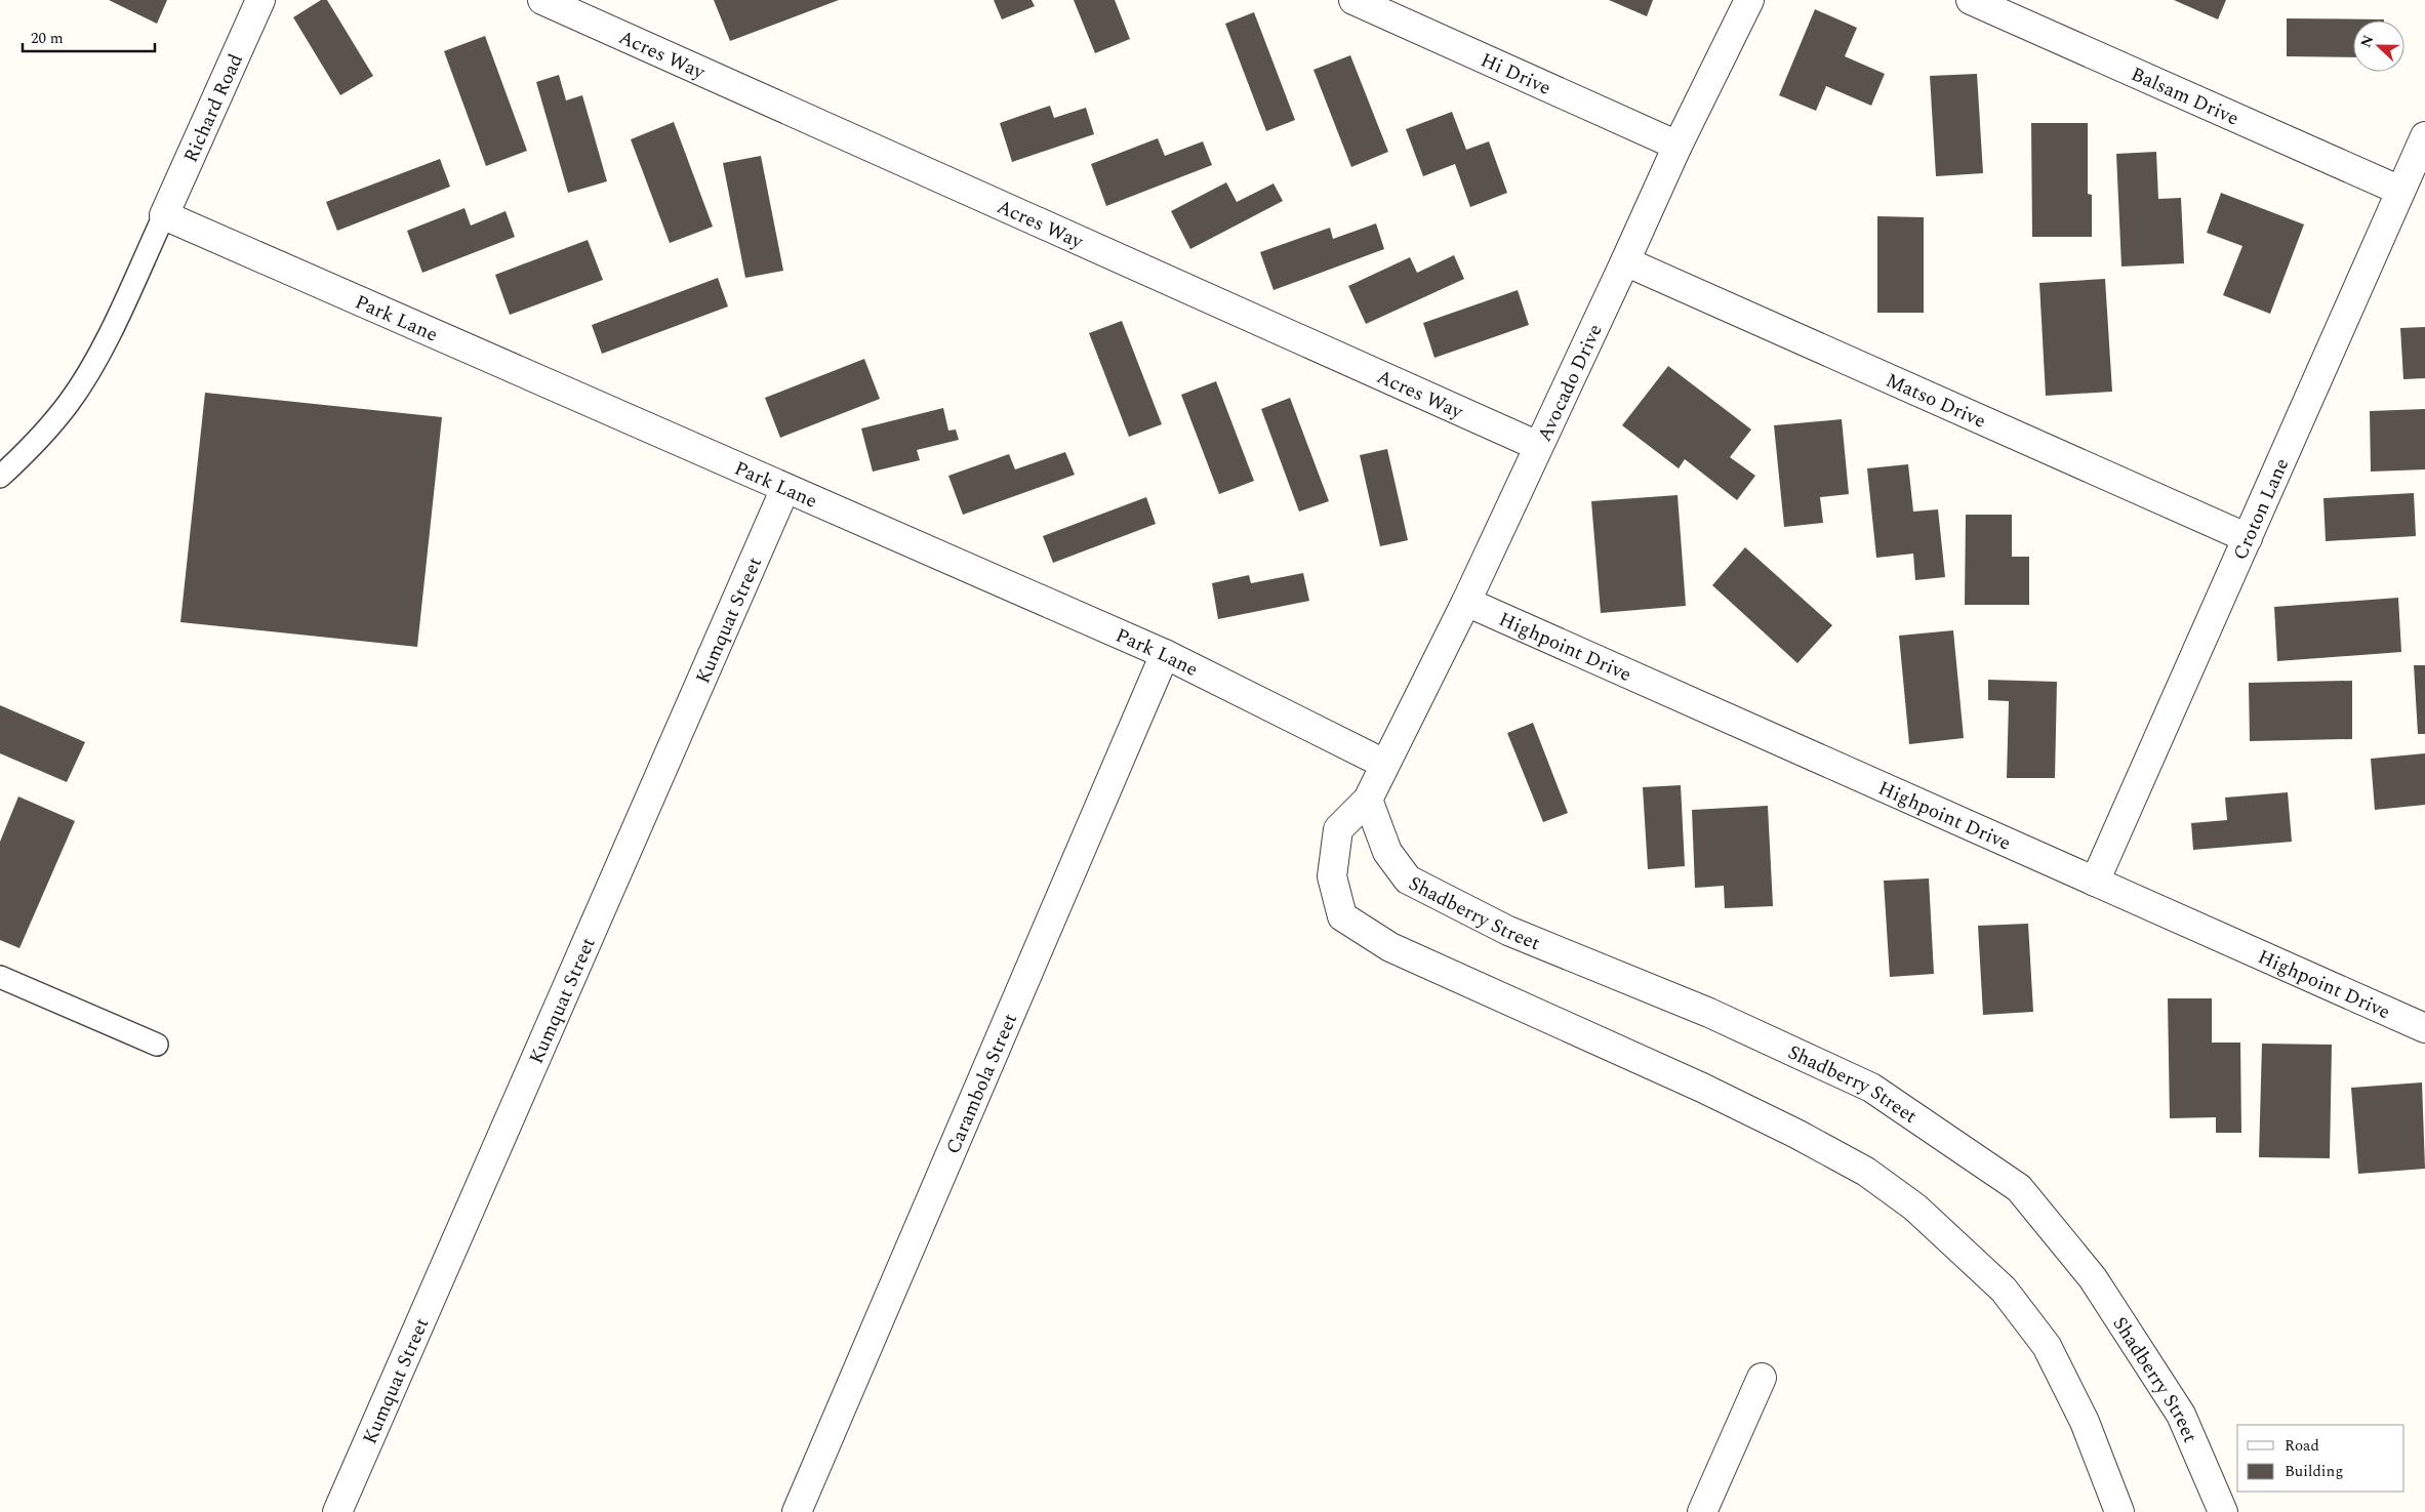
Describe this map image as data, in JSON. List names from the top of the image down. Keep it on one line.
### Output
{"streets":{"street":["Acres Way","Hi Drive","Balsam Drive","Richard Road","Park Lane","Avocado Drive","Matso Drive","Croton Lane","Kumquat Street","Highpoint Drive","Shadberry Street","Carambola Street"]},"crossings":[["Acres Way","Avocado Drive"],["Hi Drive","Avocado Drive"],["Balsam Drive","Croton Lane"],["Richard Road","Park Lane"],["Park Lane","Avocado Drive"],["Park Lane","Kumquat Street"],["Park Lane","Carambola Street"],["Avocado Drive","Matso Drive"],["Avocado Drive","Highpoint Drive"],["Matso Drive","Croton Lane"],["Croton Lane","Highpoint Drive"]],"legend":["Road","Building"],"scale_bar":"20 m","north":"left"}
